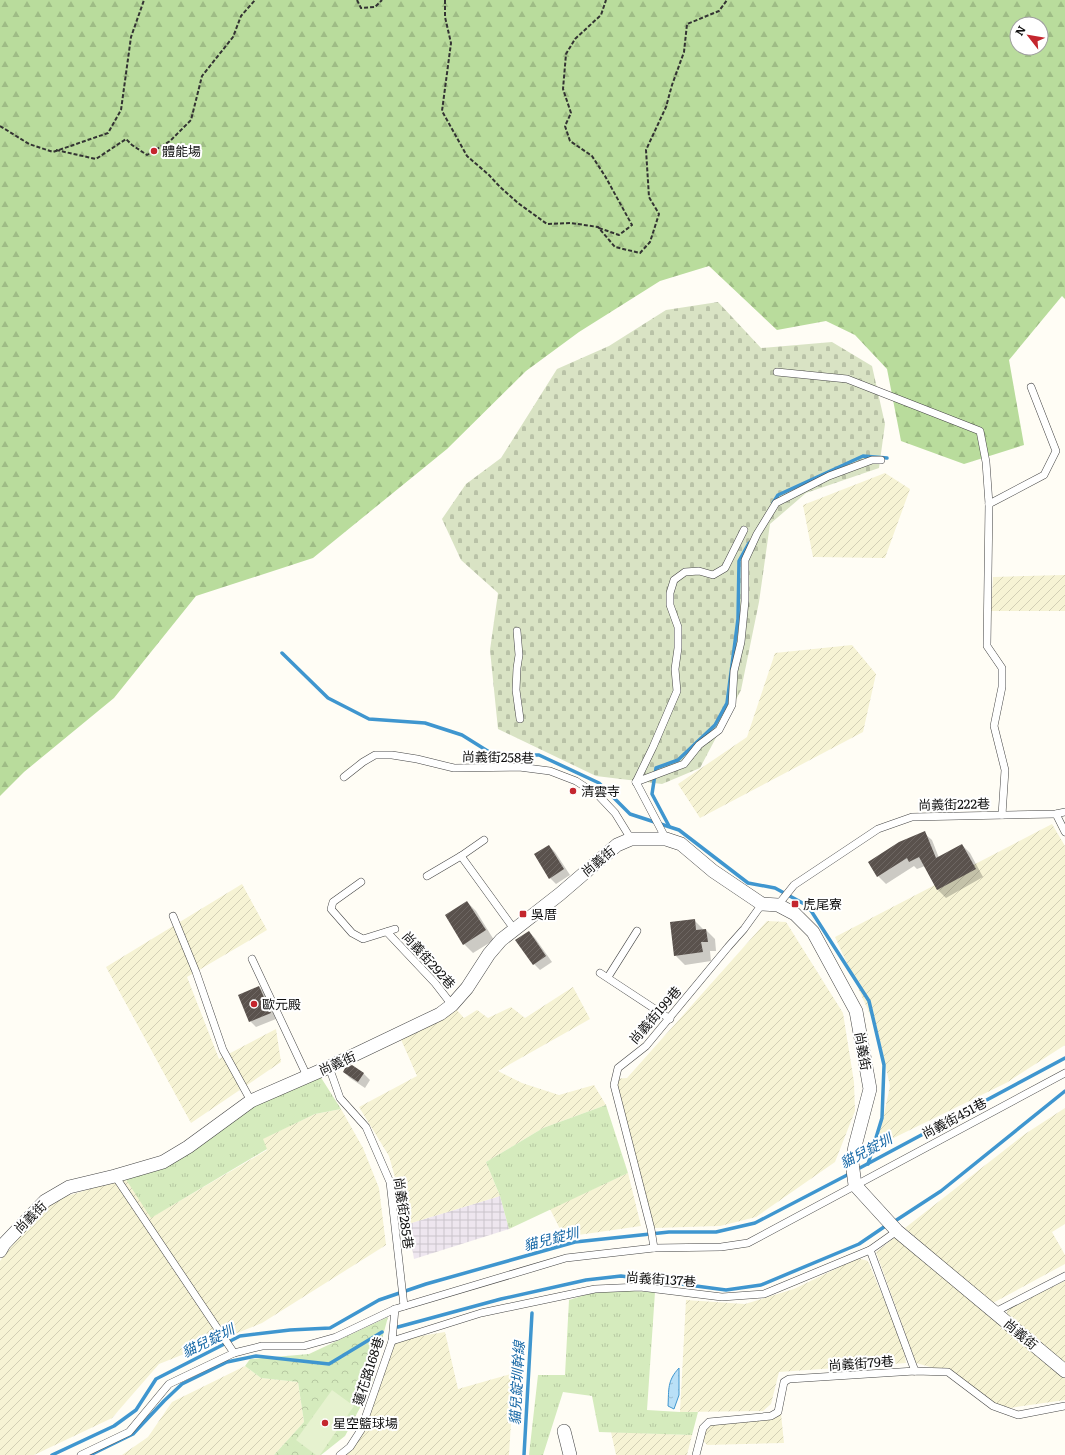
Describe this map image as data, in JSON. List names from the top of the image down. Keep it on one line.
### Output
{"streets":{"street":["尚義街"],"lane":["尚義街258巷","尚義街222巷","尚義街292巷","尚義街199巷","尚義街451巷","尚義街285巷","尚義街137巷","尚義街79巷","蓮花路168巷"]},"crossings":[["尚義街258巷","尚義街"],["尚義街222巷","尚義街"],["尚義街","尚義街292巷"],["尚義街","尚義街199巷"],["尚義街","尚義街451巷"],["尚義街","尚義街285巷"],["尚義街","尚義街137巷"],["尚義街199巷","尚義街137巷"],["尚義街451巷","尚義街137巷"],["尚義街285巷","尚義街137巷"],["尚義街137巷","蓮花路168巷"]],"water":["貓兒錠圳","貓兒錠圳幹線"],"places":{"other":["體能場","清雲寺","歐元殿","星空籃球場"],"transit":["虎尾寮","吳厝"]},"north":"top left"}
